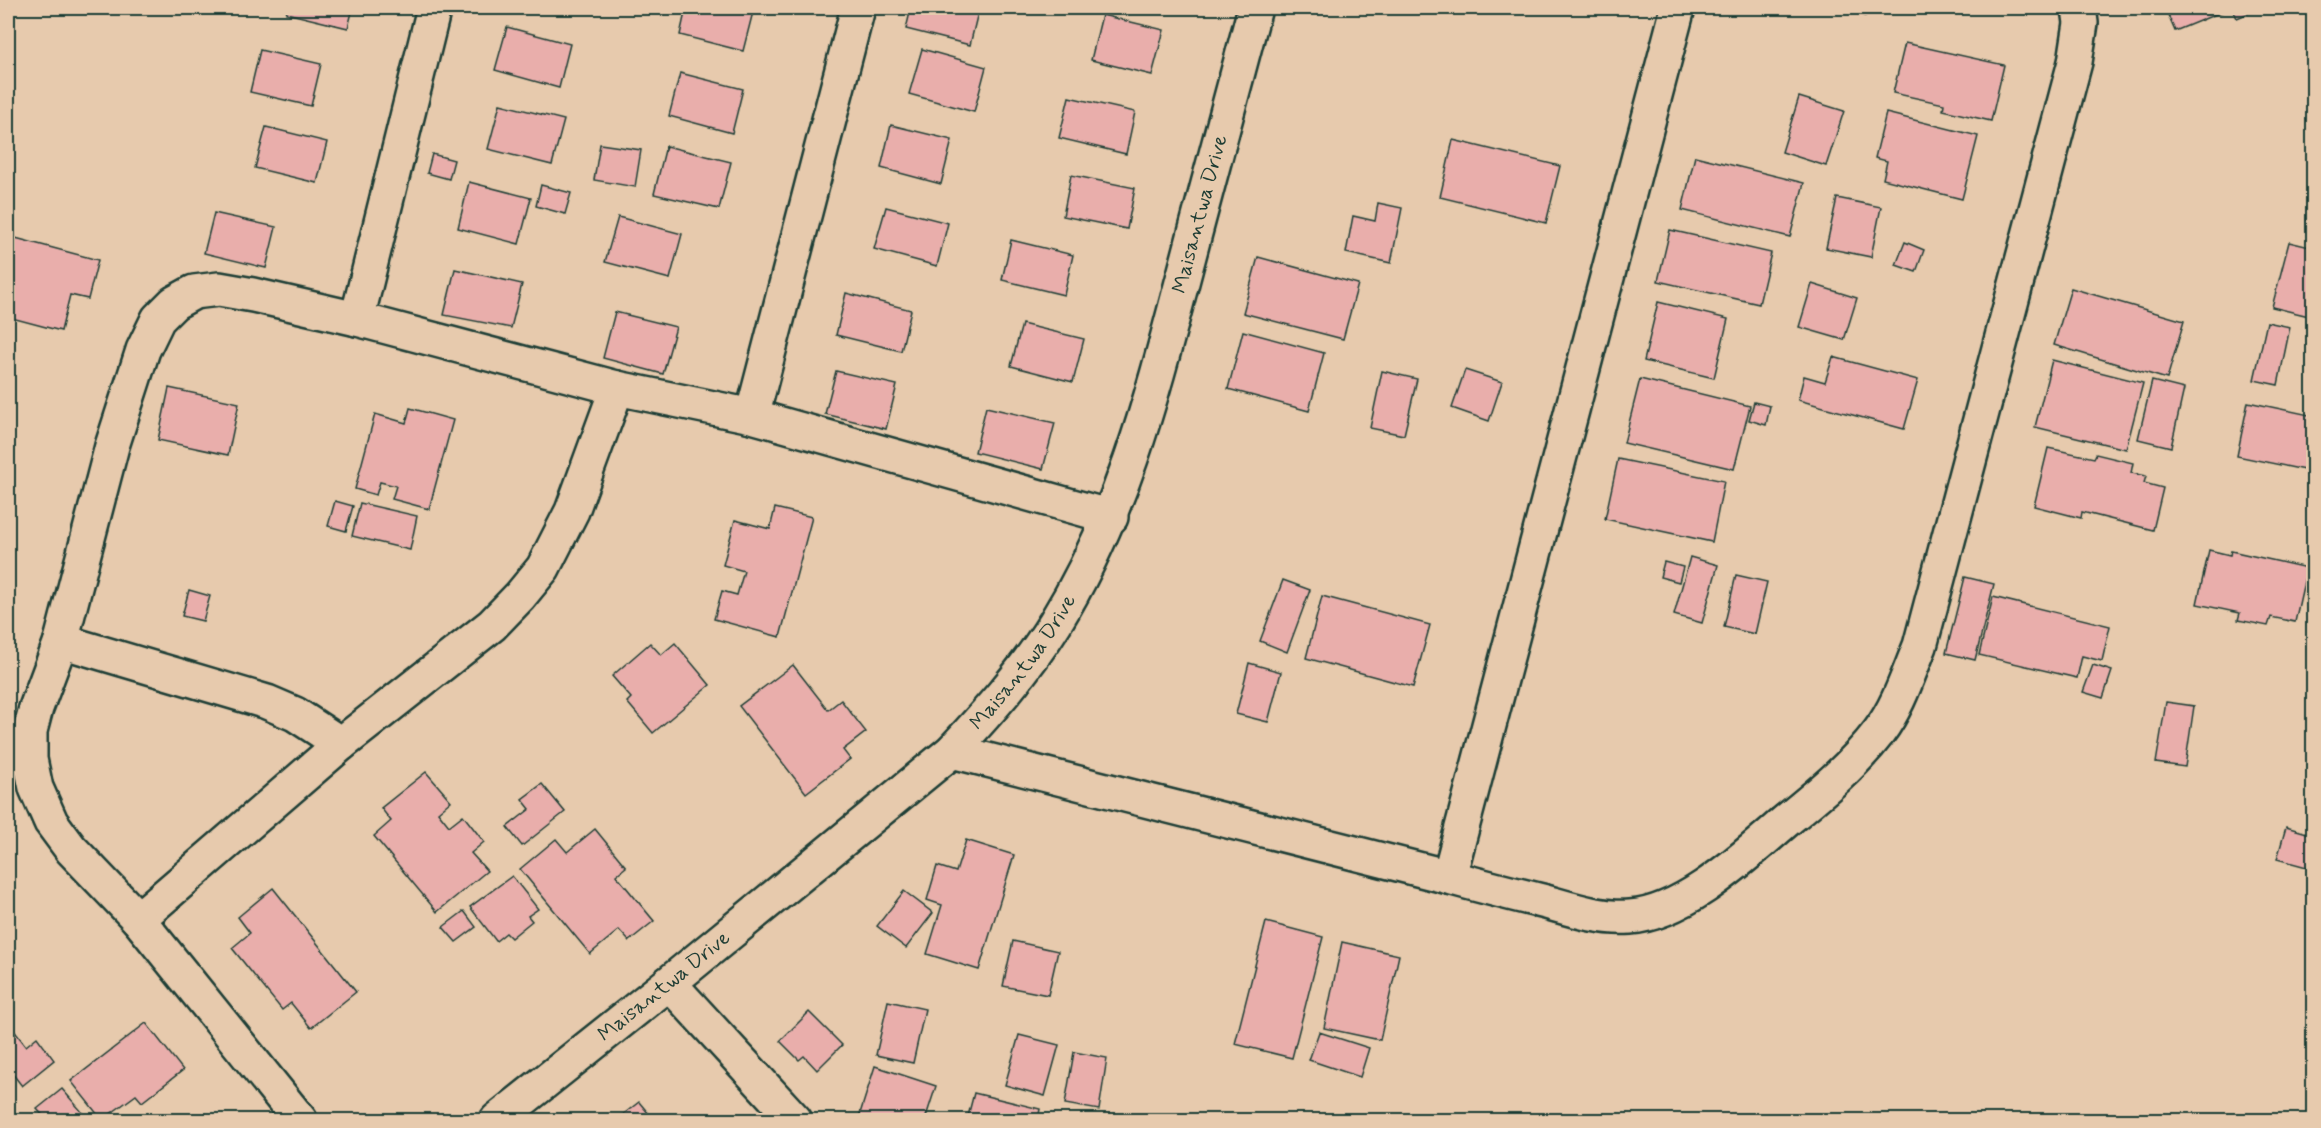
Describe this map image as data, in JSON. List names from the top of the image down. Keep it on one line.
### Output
{"streets":{"street":["Maisantwa Drive"]}}
